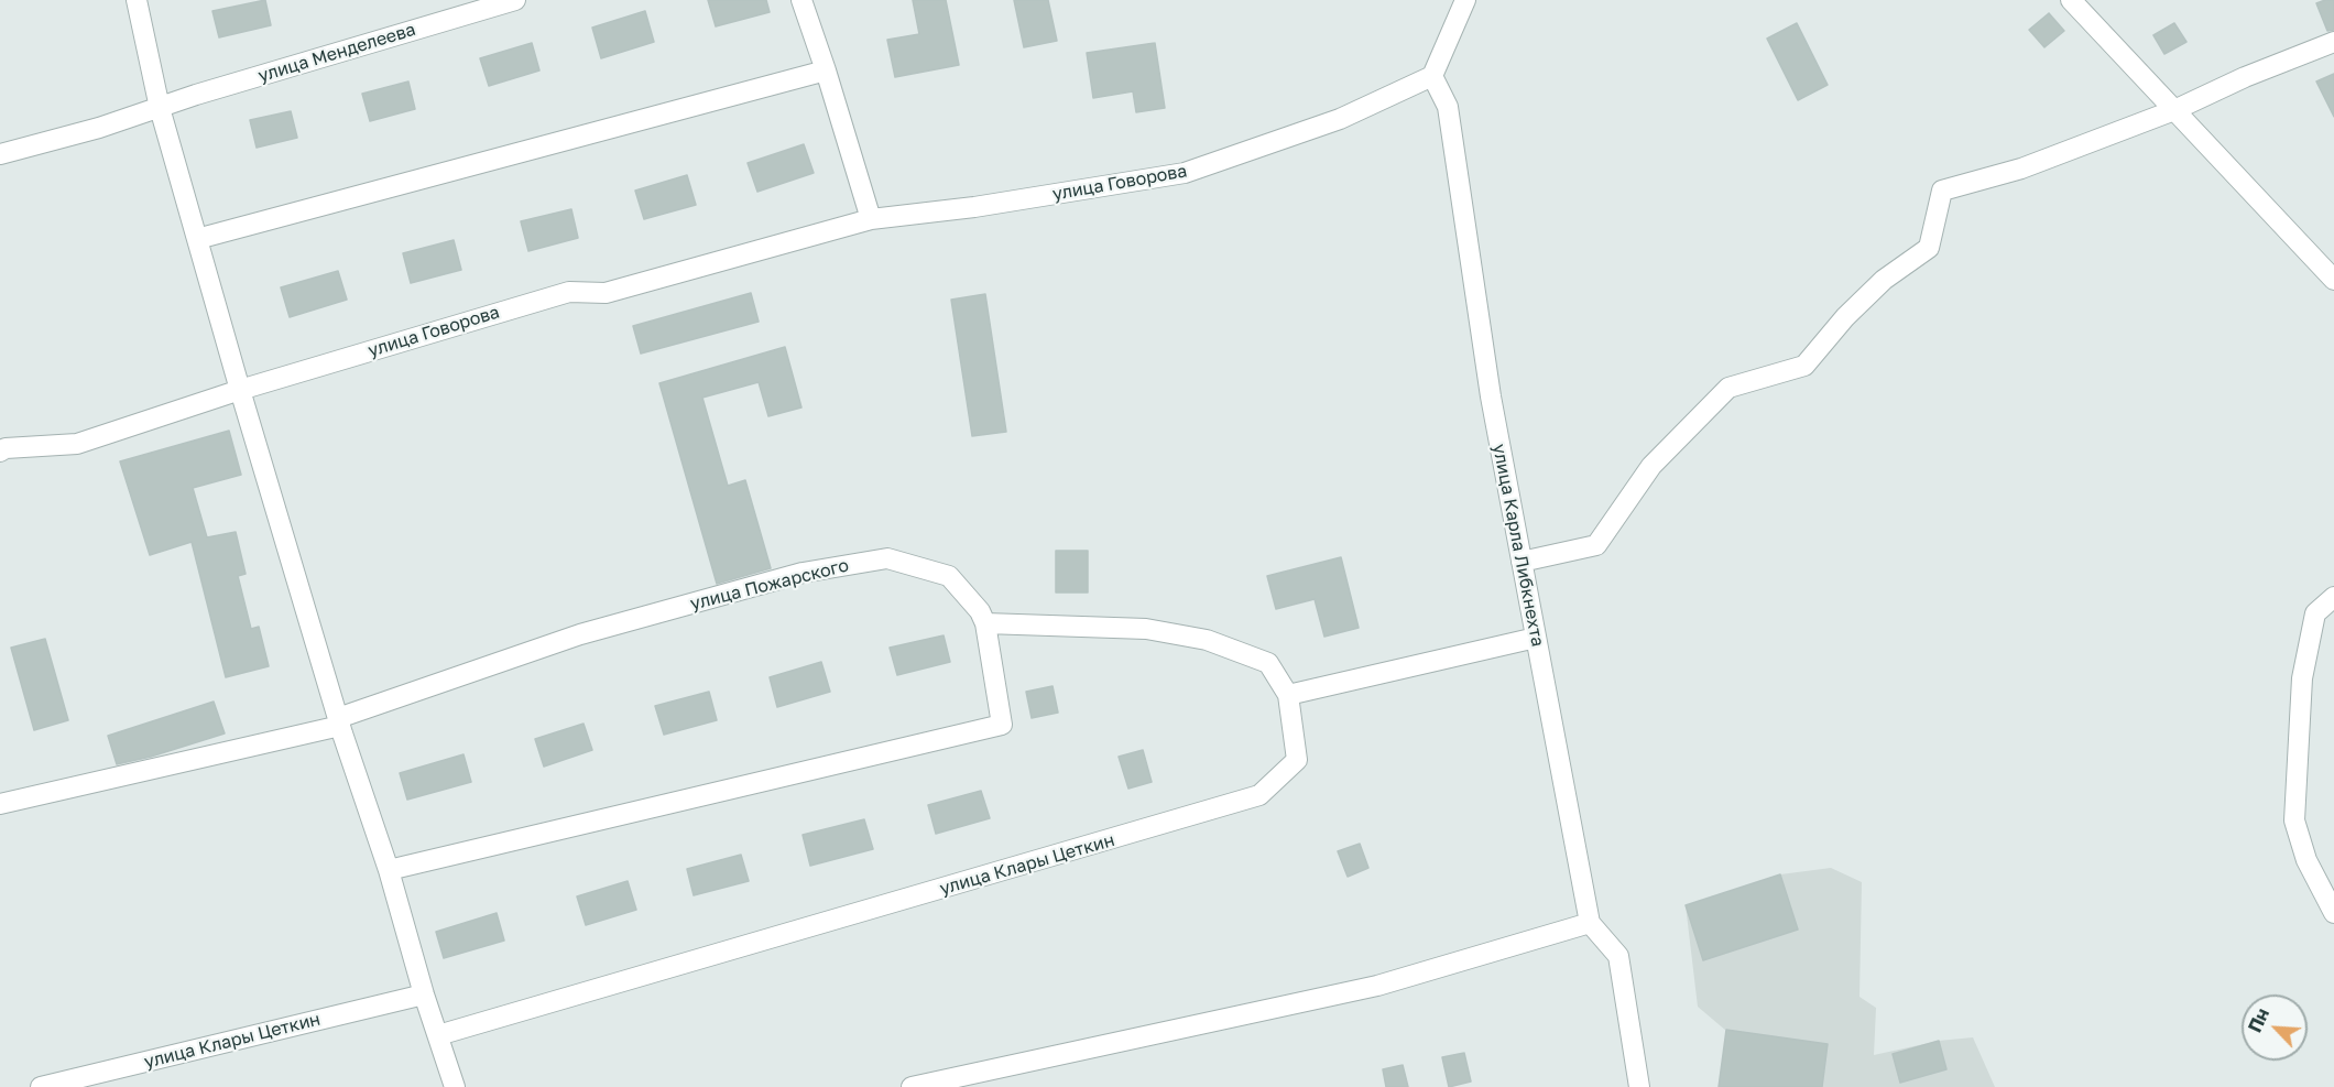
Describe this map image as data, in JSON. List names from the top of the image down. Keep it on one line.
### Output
{"streets":{"street":["улица Менделеева","улица Говорова","улица Карла Либкнехта","улица Пожарского","улица Клары Цеткин"]},"crossings":[["улица Говорова","улица Карла Либкнехта"]],"north":"top left"}
